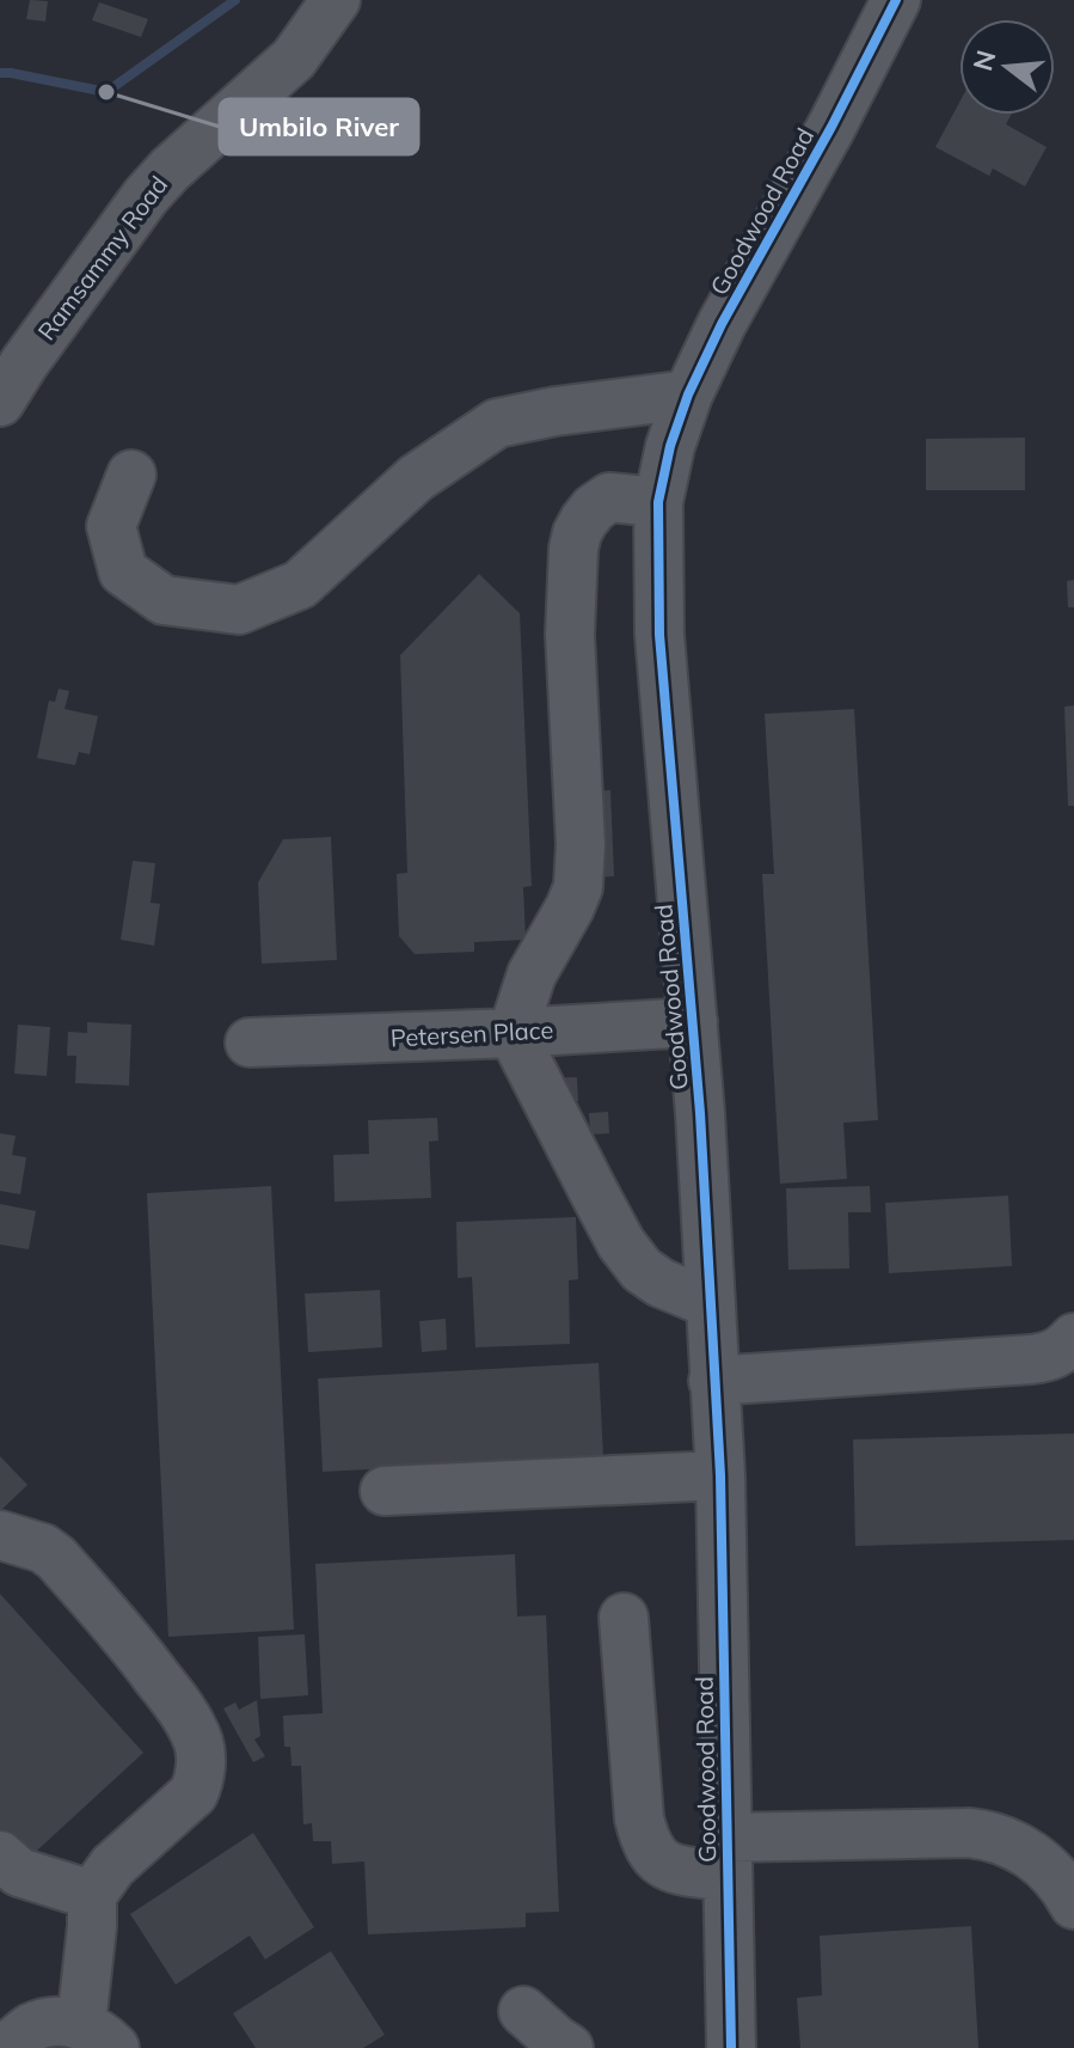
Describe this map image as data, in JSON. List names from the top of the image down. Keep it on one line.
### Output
{"streets":{"street":["Goodwood Road","Ramsammy Road","Petersen Place"]},"crossings":[["Goodwood Road","Petersen Place"]],"places":["Umbilo River"],"north":"left"}
